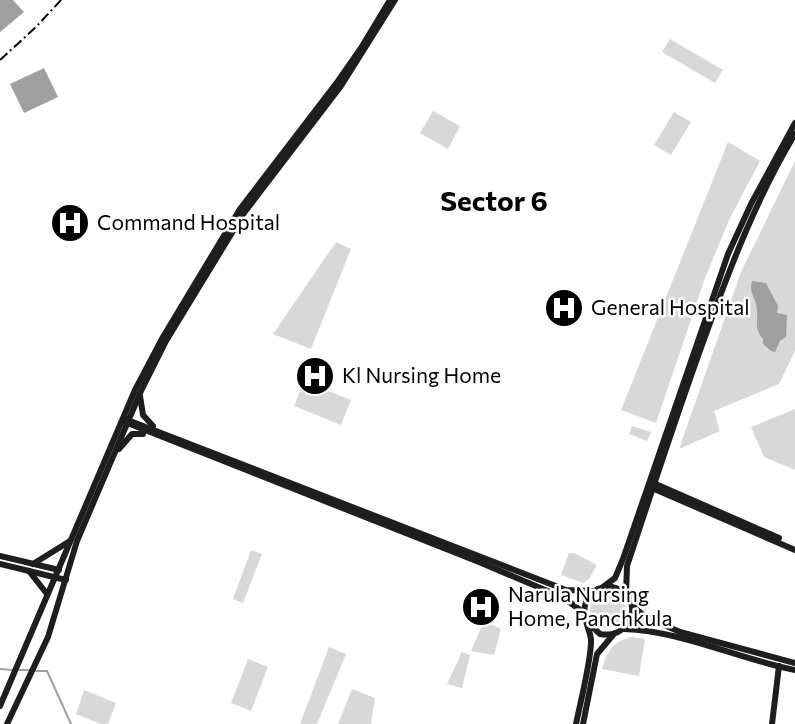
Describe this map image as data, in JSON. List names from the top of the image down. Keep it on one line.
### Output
{"districts":["Sector 6"],"places":{"hospital":["Command Hospital","General Hospital","Kl Nursing Home","Narula Nursing Home, Panchkula"]}}
